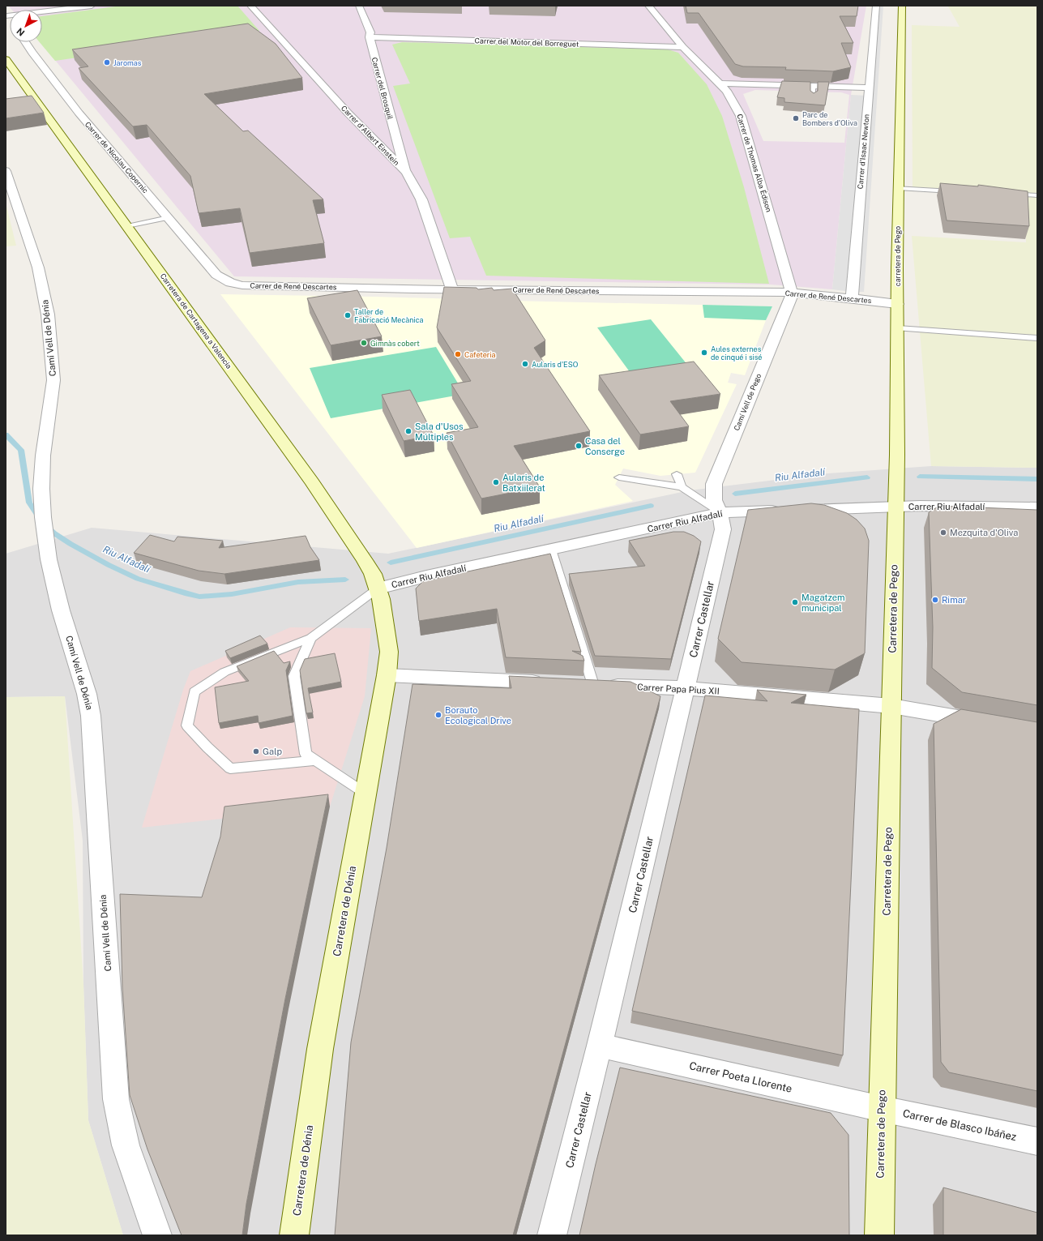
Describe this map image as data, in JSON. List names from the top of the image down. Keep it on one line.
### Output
{"streets":{"main road":["carretera de Pego","Carretera de Cartagena a Valencia","Carretera de Pego","Carretera de Dénia"],"street":["Carrer del Motor del Borreguet","Carrer del Brosquil","Carrer d'Albert Einstein","Carrer d'Isaac Newton","Carrer de Nicolau Copernic","Carrer de Thomas Alba Édison","Carrer de René Descartes","Camí Vell de Dénia","Camí Vell de Pego","Carrer Riu Alfadalí","Carrer Castellar","Carrer Papa Pius XII","Carrer Poeta Llorente","Carrer de Blasco Ibáñez"]},"crossings":[["Carrer del Motor del Borreguet","Carrer del Brosquil"],["Carrer del Motor del Borreguet","Carrer de Thomas Alba Édison"],["Carrer del Brosquil","Carrer d'Albert Einstein"],["Carrer d'Albert Einstein","Carrer de René Descartes"],["Carrer d'Isaac Newton","Carrer de René Descartes"],["Carrer de Nicolau Copernic","Carrer de René Descartes"],["Carrer de Thomas Alba Édison","Carrer de René Descartes"],["Carrer de Thomas Alba Édison","Camí Vell de Pego"],["carretera de Pego","Carrer de René Descartes"],["carretera de Pego","Carrer Riu Alfadalí"],["carretera de Pego","Carretera de Pego"],["Carrer de René Descartes","Camí Vell de Pego"],["Carretera de Cartagena a Valencia","Carrer Riu Alfadalí"],["Carretera de Cartagena a Valencia","Carretera de Dénia"],["Camí Vell de Pego","Carrer Riu Alfadalí"],["Camí Vell de Pego","Carrer Castellar"],["Carrer Riu Alfadalí","Carretera de Pego"],["Carrer Riu Alfadalí","Carrer Castellar"],["Carrer Riu Alfadalí","Carretera de Dénia"],["Carretera de Pego","Carrer Papa Pius XII"],["Carretera de Pego","Carrer Poeta Llorente"],["Carretera de Pego","Carrer de Blasco Ibáñez"],["Carrer Castellar","Carrer Papa Pius XII"],["Carrer Castellar","Carrer Poeta Llorente"],["Carrer Poeta Llorente","Carrer de Blasco Ibáñez"]],"water":["Riu Alfadalí"],"places":["Jaromas","Parc de Bombers d'Oliva","Taller de Fabricació Mecànica","Gimnàs cobert","Aules externes de cinqué i sisé","Cafeteria","Aularis d'ESO","Sala d'Usos Múltiples","Casa del Conserge","Aularis de Batxiilerat","Mezquita d'Oliva","Rimar","Magatzem municipal","Borauto Ecological Drive","Galp"],"north":"bottom left"}
